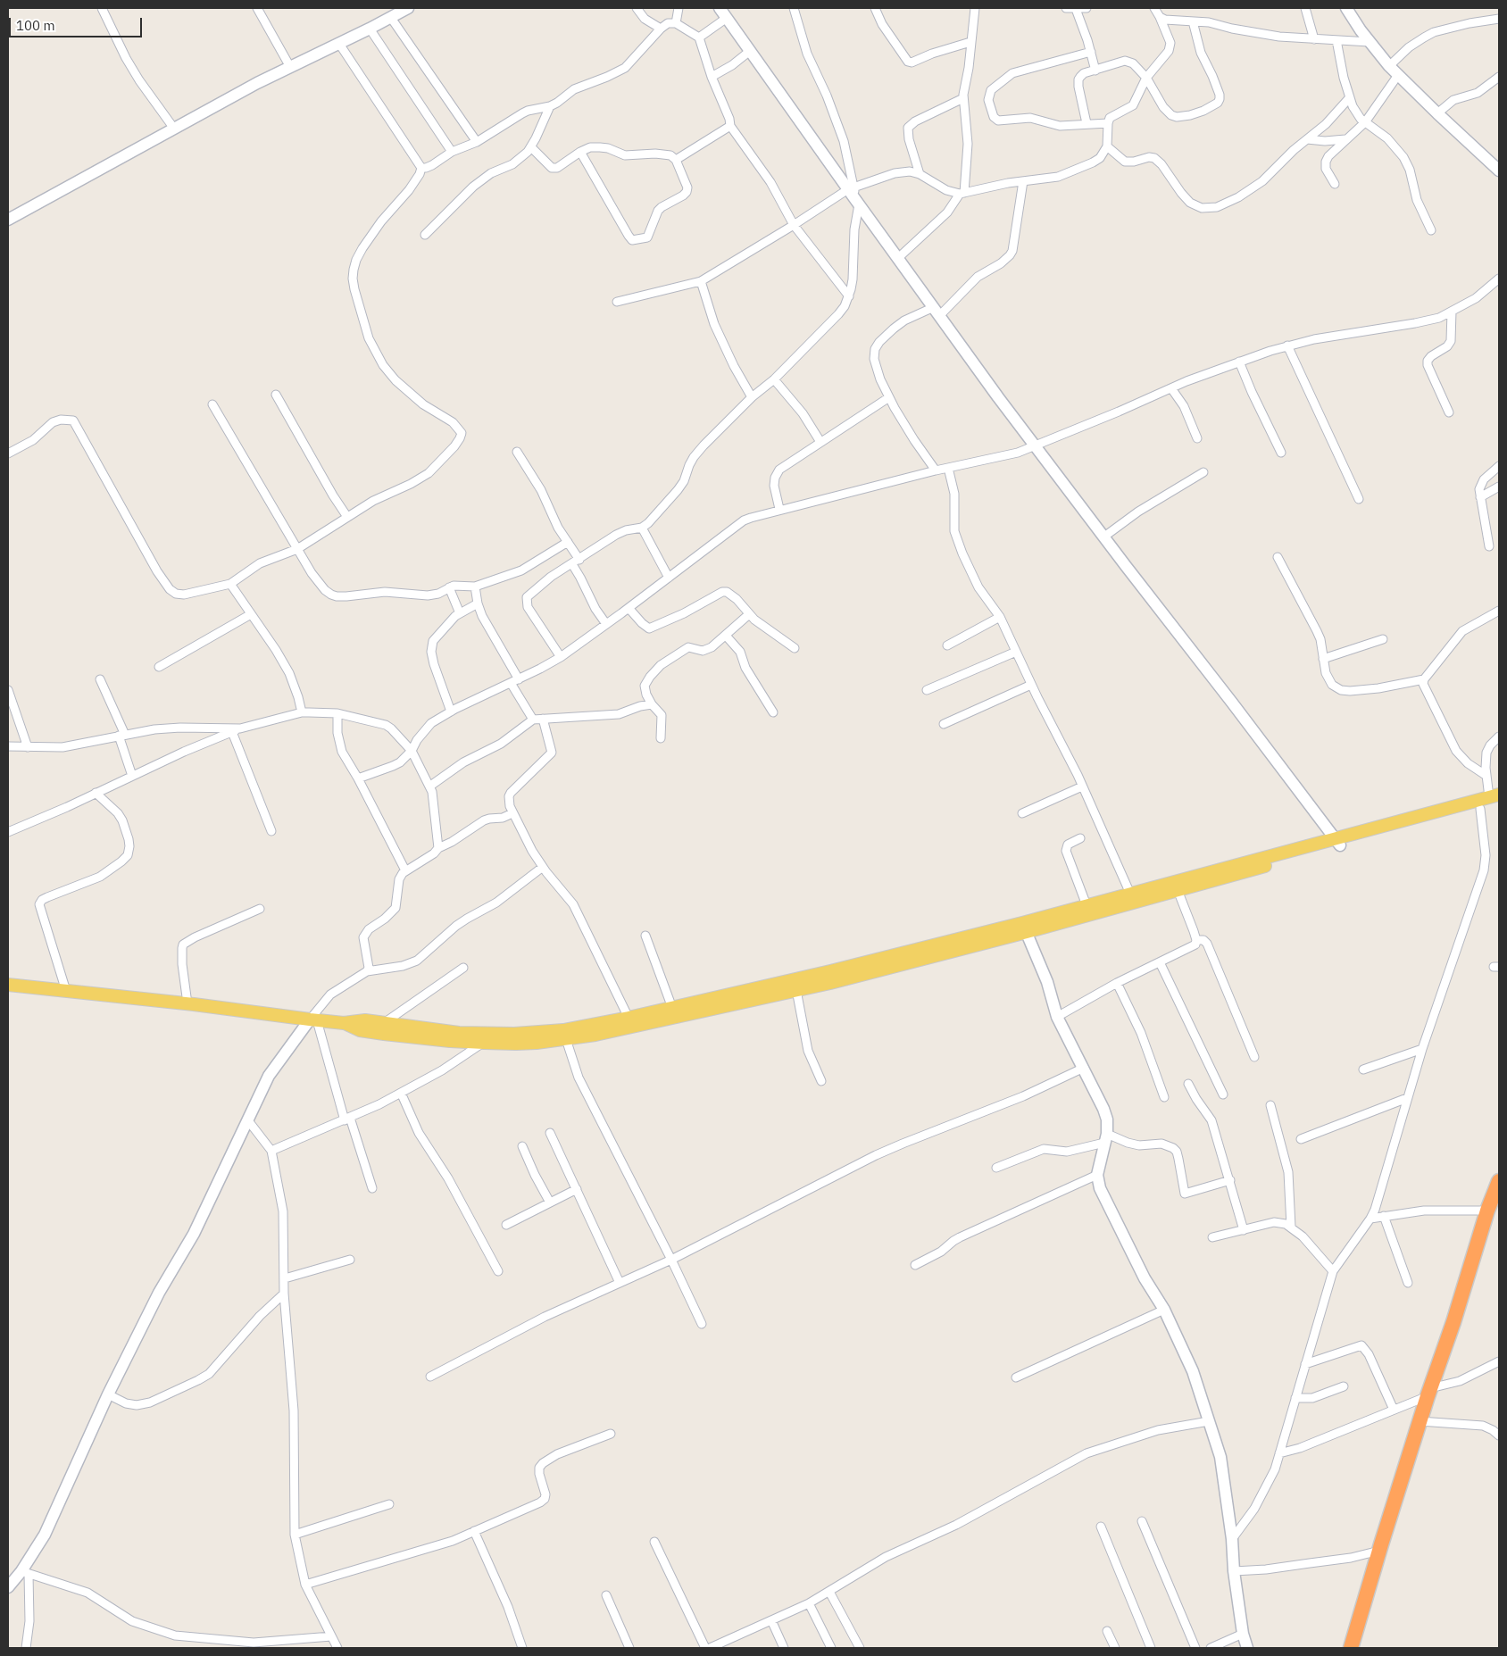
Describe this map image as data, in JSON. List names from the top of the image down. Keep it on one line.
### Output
{"scale_bar":"100 m"}
